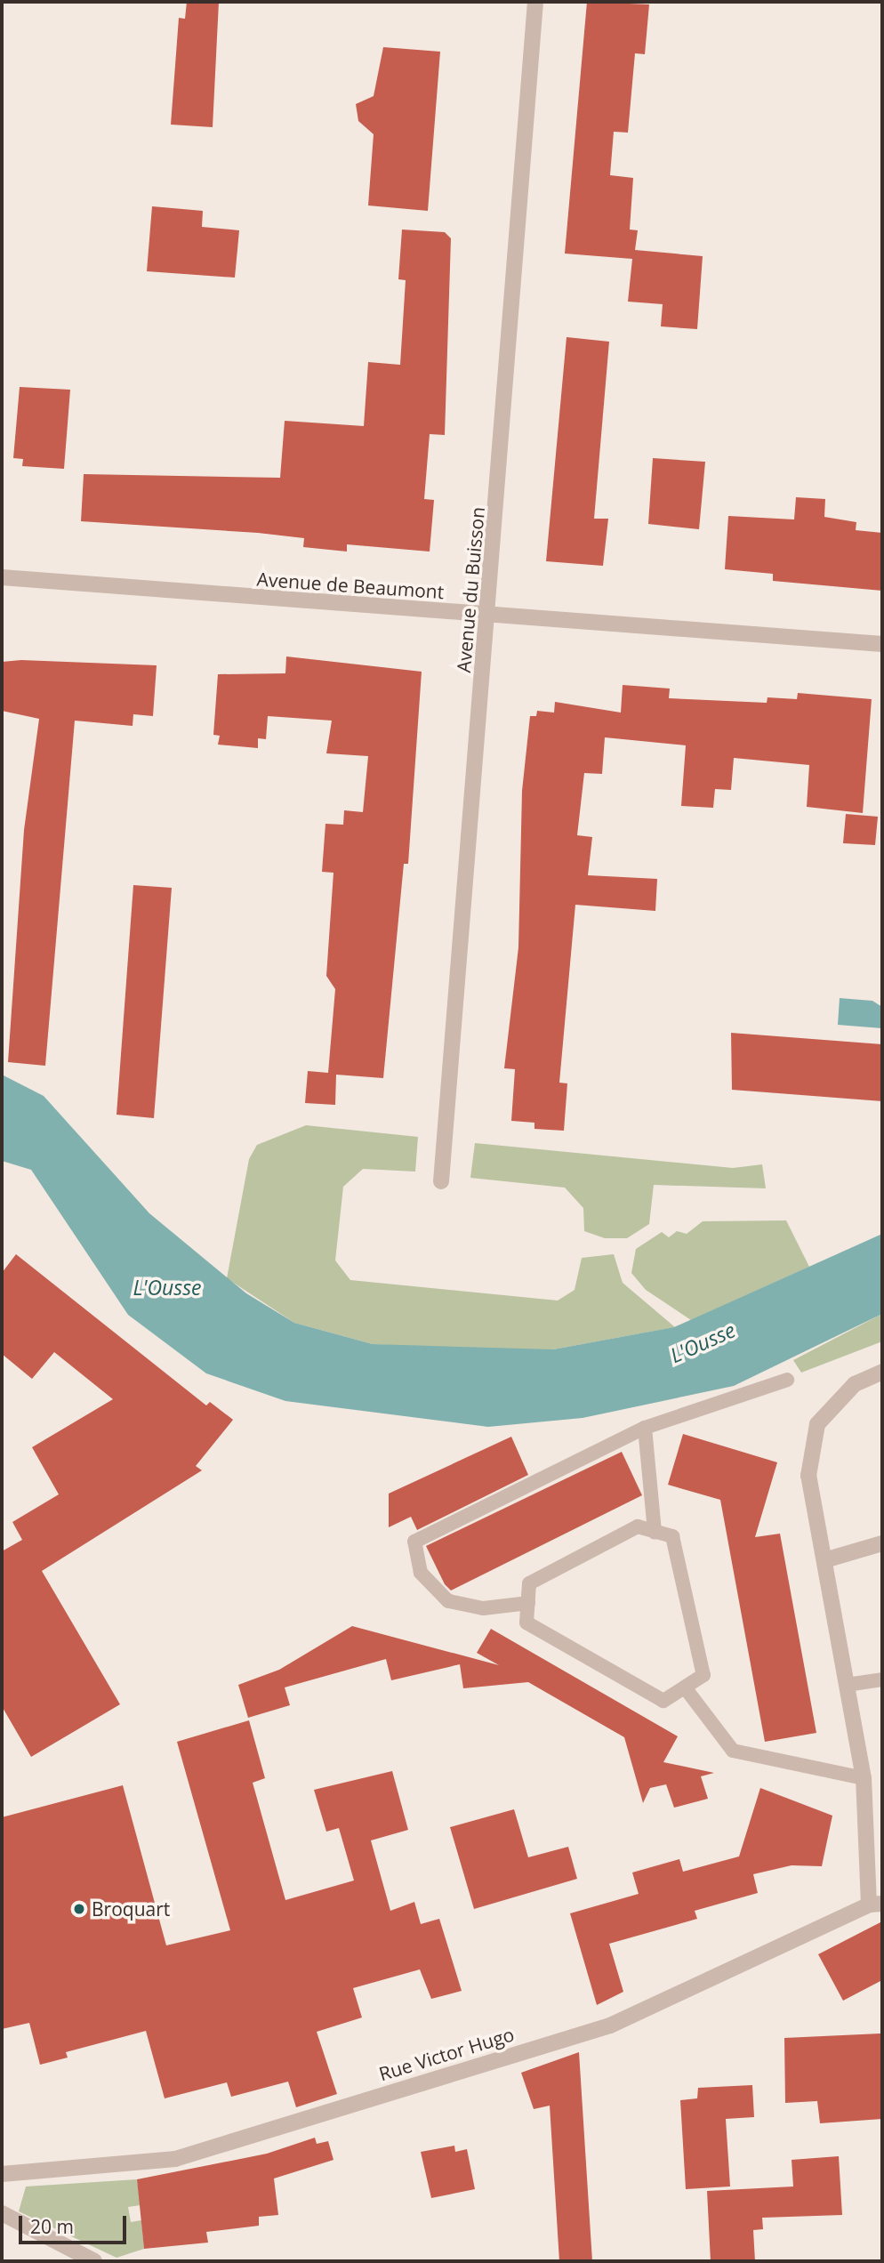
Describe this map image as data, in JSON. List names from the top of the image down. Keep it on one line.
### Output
{"streets":{"street":["Avenue de Beaumont","Avenue du Buisson","Rue Victor Hugo"]},"crossings":[["Avenue de Beaumont","Avenue du Buisson"]],"water":["L'Ousse"],"places":["Broquart"],"scale_bar":"20 m"}
